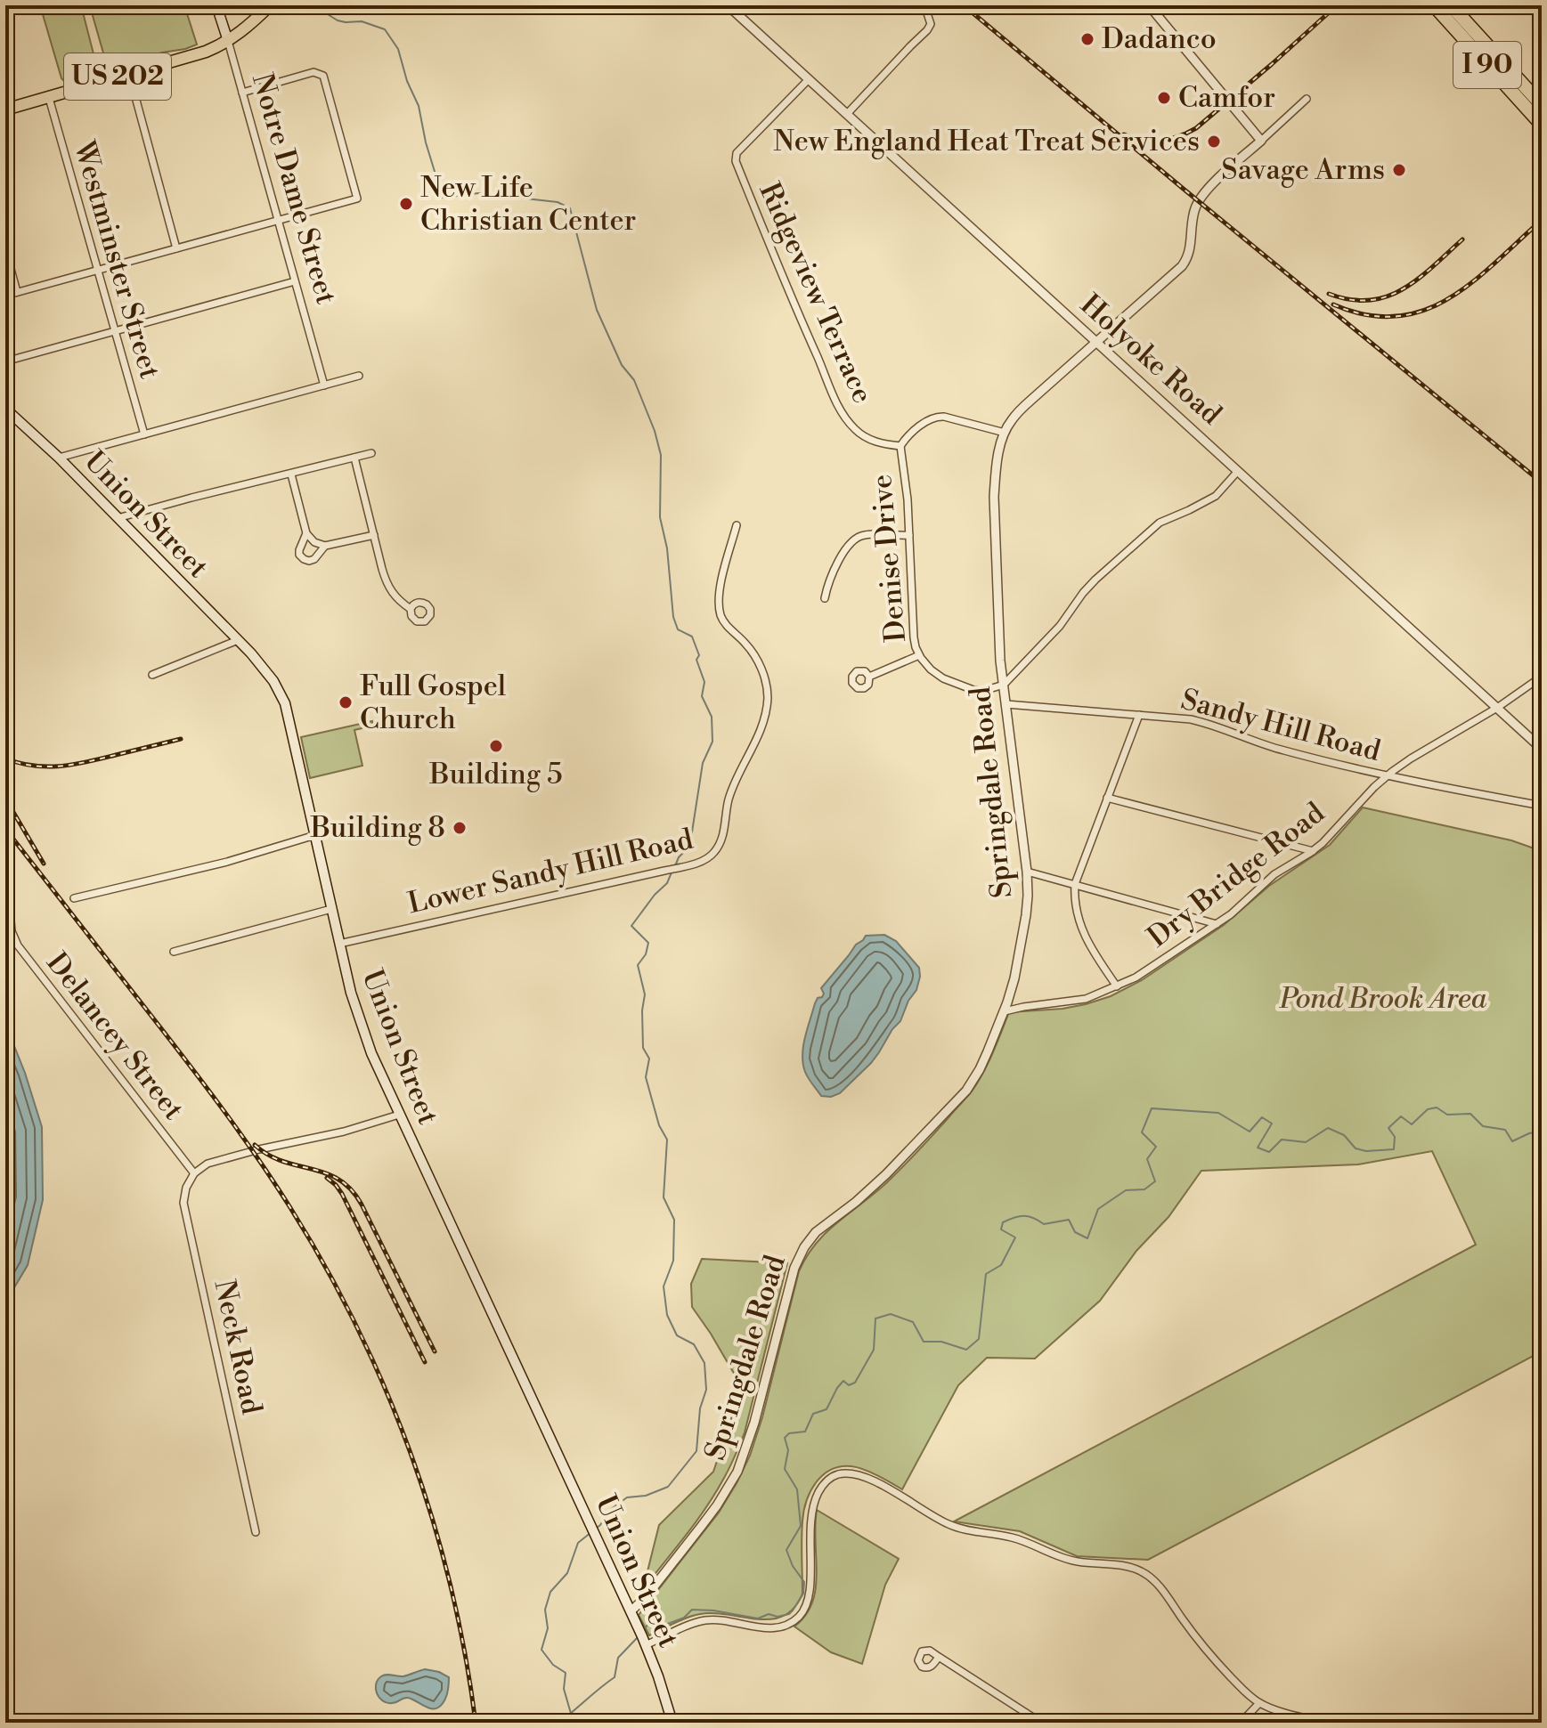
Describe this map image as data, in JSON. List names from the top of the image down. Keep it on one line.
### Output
{"streets":{"highway":["I 90","US 202"],"main road":["Notre Dame Street","Union Street"],"street":["Westminster Street","Ridgeview Terrace","Holyoke Road","Denise Drive","Sandy Hill Road","Springdale Road","Lower Sandy Hill Road","Dry Bridge Road","Delancey Street","Neck Road"]},"crossings":[["US 202","Notre Dame Street"],["US 202","Westminster Street"],["Ridgeview Terrace","Holyoke Road"],["Ridgeview Terrace","Denise Drive"],["Holyoke Road","Springdale Road"],["Holyoke Road","Dry Bridge Road"],["Union Street","Springdale Road"],["Union Street","Lower Sandy Hill Road"],["Denise Drive","Springdale Road"],["Sandy Hill Road","Springdale Road"],["Sandy Hill Road","Dry Bridge Road"],["Springdale Road","Dry Bridge Road"],["Delancey Street","Neck Road"]],"parks":["Pond Brook Area"],"places":["Dadanco","Camfor","New England Heat Treat Services","Savage Arms","New Life Christian Center","Full Gospel Church","Building 5","Building 8"]}
